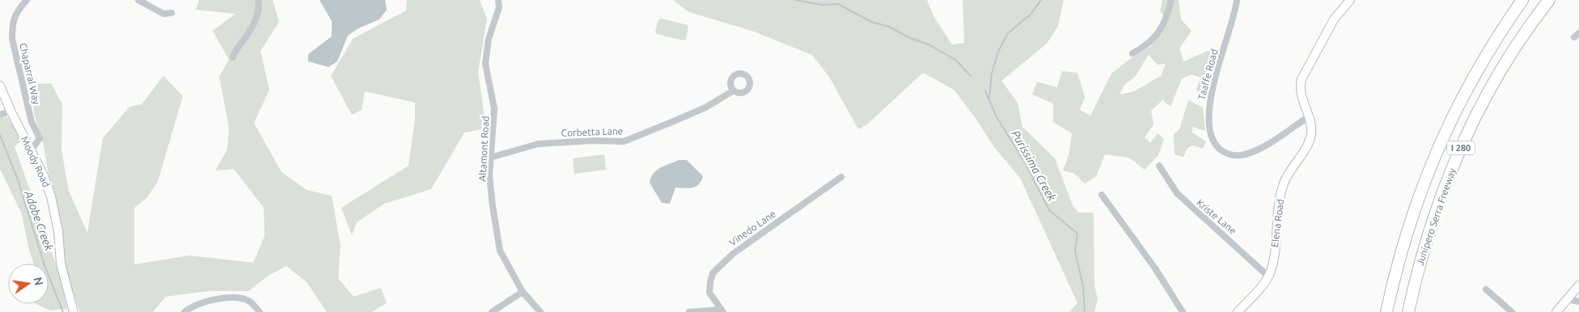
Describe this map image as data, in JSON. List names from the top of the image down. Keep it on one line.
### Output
{"streets":{"highway":["I 280","Junipero Serra Freeway"],"street":["Chaparral Way","Taaffe Road","Corbetta Lane","Altamont Road","Moody Road","Kriste Lane","Elena Road","Vinedo Lane"]},"crossings":[["Chaparral Way","Moody Road"],["Taaffe Road","Elena Road"],["Corbetta Lane","Altamont Road"],["Kriste Lane","Elena Road"]],"water":["Purissima Creek","Adobe Creek"],"north":"right"}
